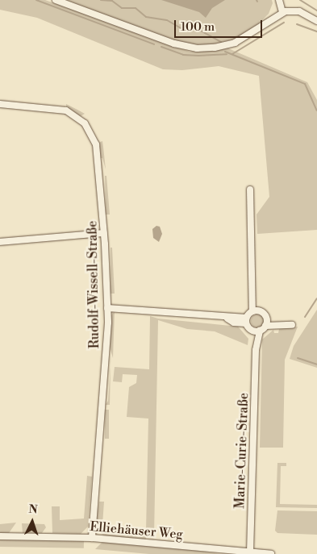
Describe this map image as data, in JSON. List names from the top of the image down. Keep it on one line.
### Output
{"streets":{"street":["Rudolf-Wissell-Straße","Marie-Curie-Straße","Elliehäuser Weg"]},"crossings":[["Rudolf-Wissell-Straße","Elliehäuser Weg"],["Marie-Curie-Straße","Elliehäuser Weg"]],"scale_bar":"100 m","north":"top"}
